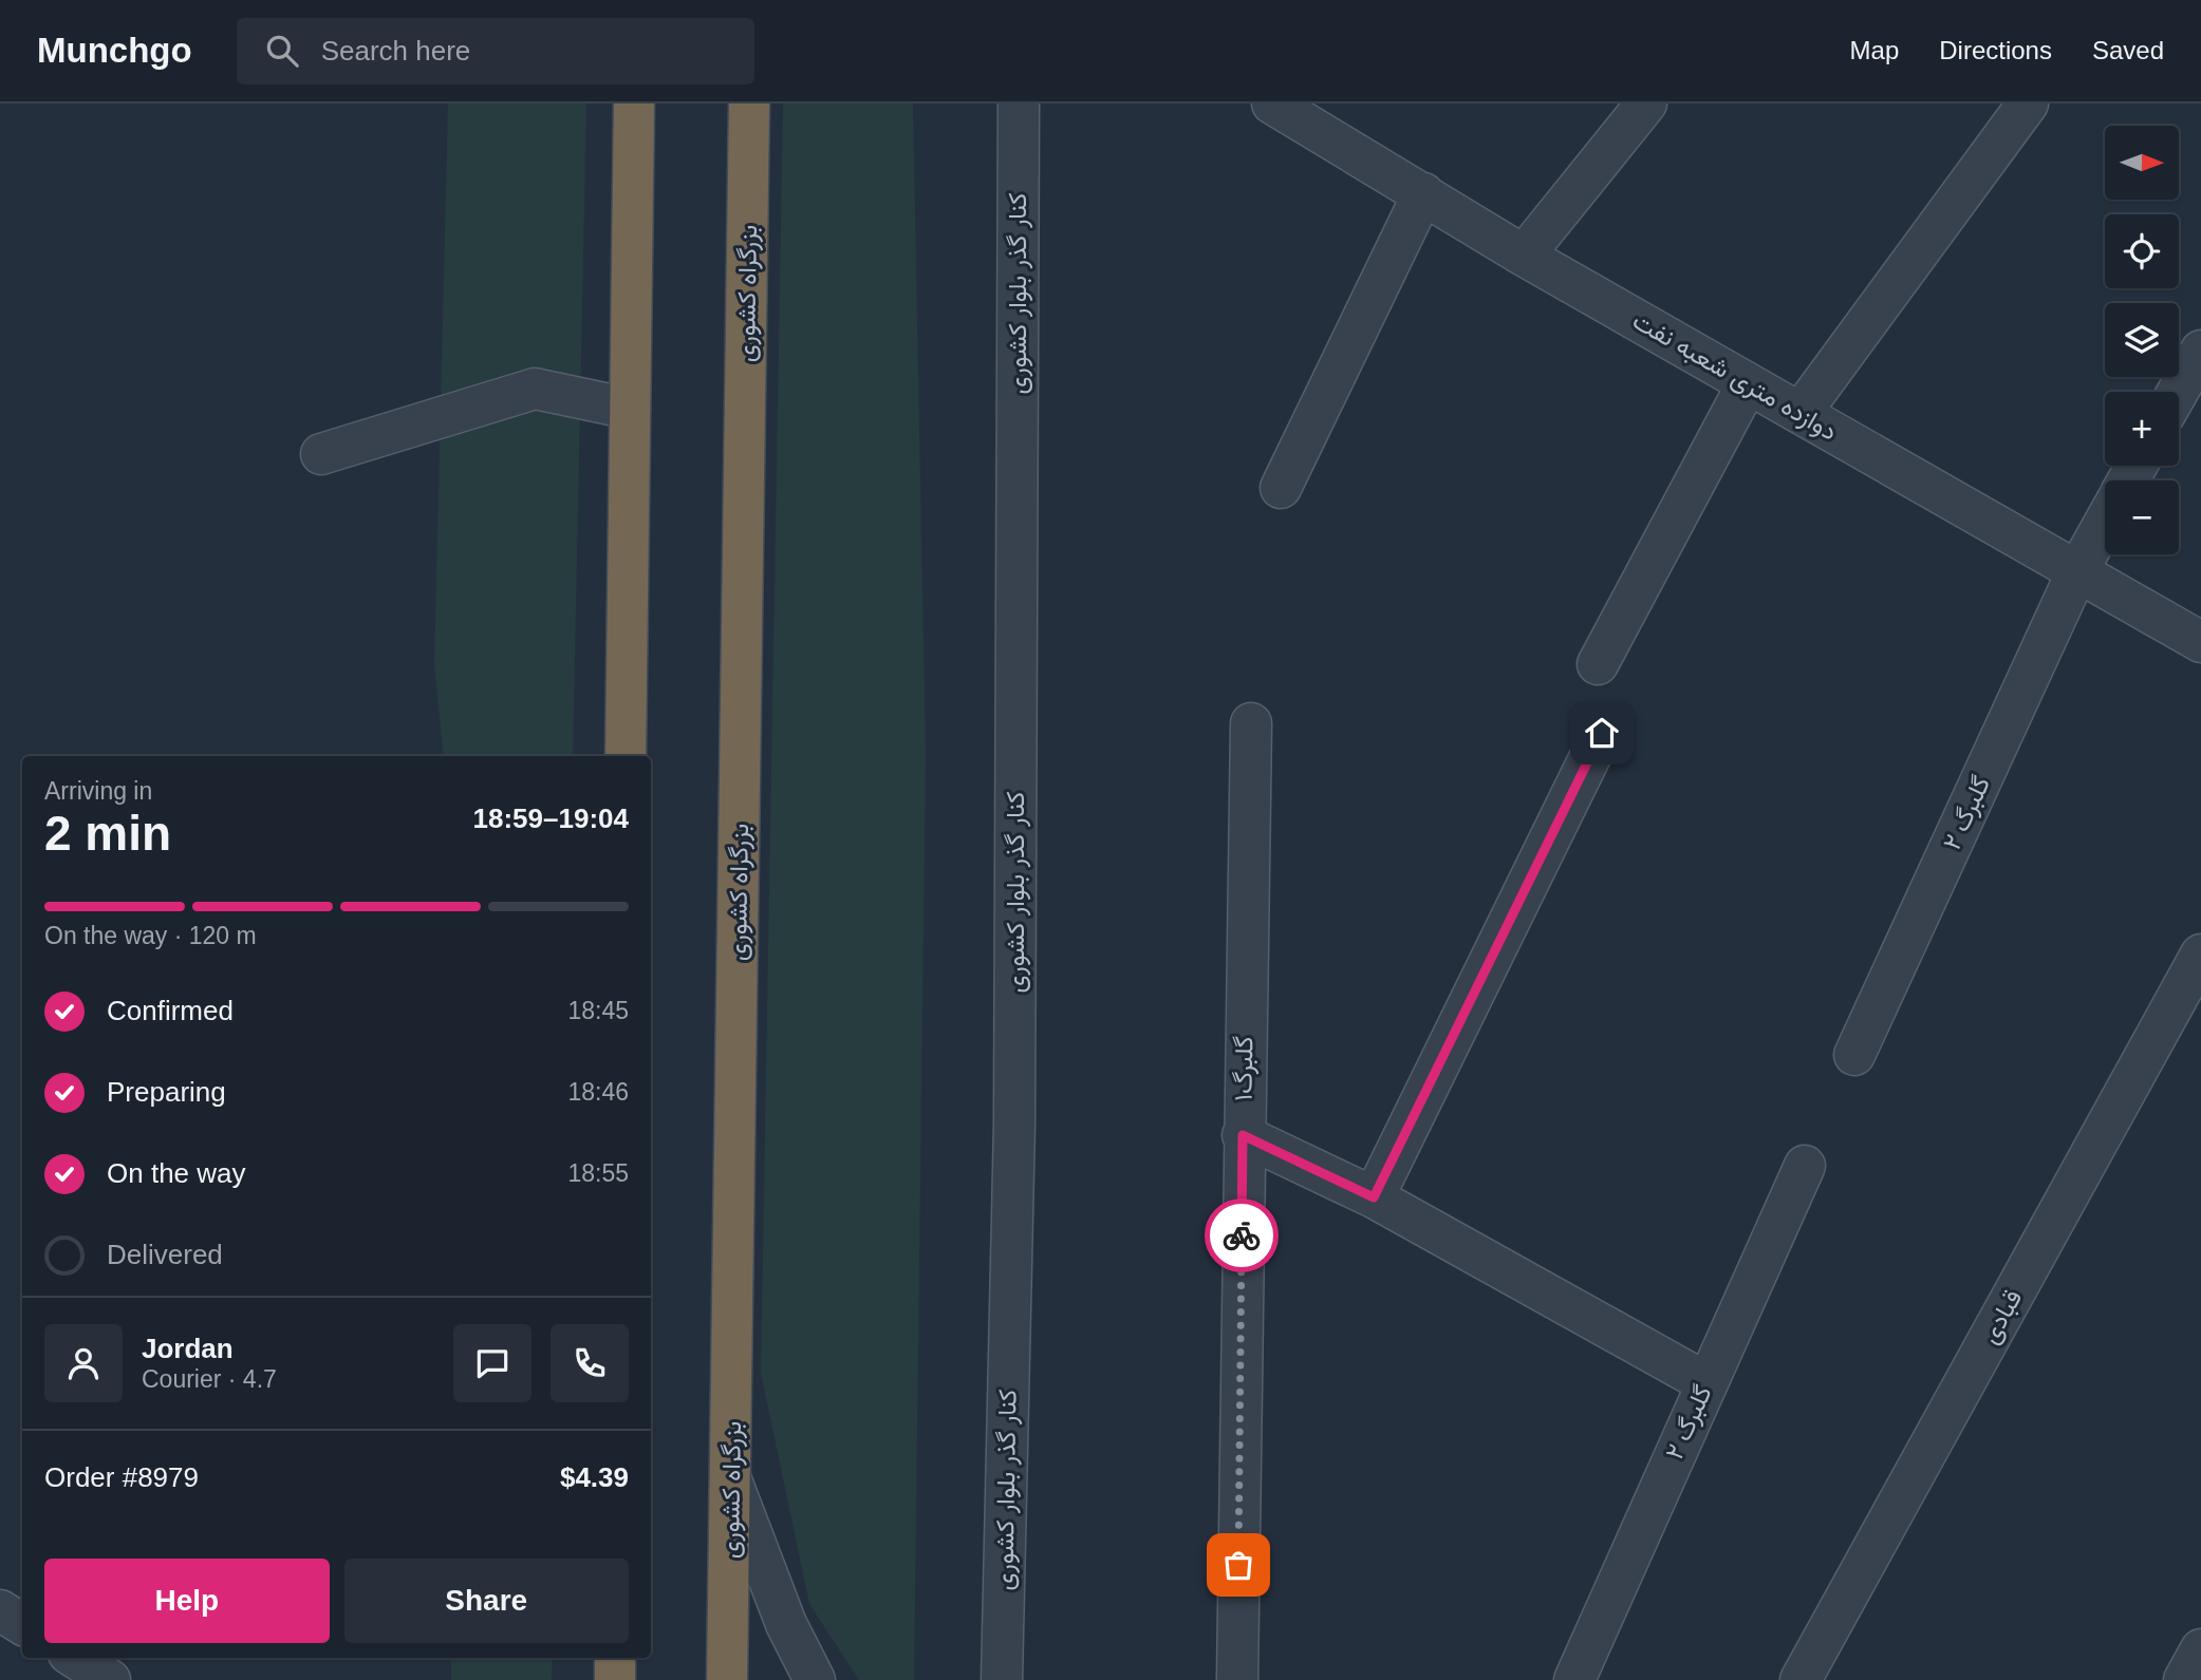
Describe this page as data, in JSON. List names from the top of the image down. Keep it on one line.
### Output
{"streets":{"highway":["بزرگراه کشوری"],"street":["کنار گذر بلوار کشوری","دوازده متری شعبه نفت","گلبرگ ۲","گلبرگ۱","قبادی"]},"crossings":[["دوازده متری شعبه نفت","گلبرگ ۲"]],"north":"right","page":{"header":"Munchgo","search":"Search here","nav":["Map","Directions","Saved"],"map_buttons":["+","−"],"heading":["2 min","Arriving in","18:59–19:04"],"panel":["Jordan","Courier · 4.7","Order #8979","$4.39"],"bar":"On the way · 120 m","list":[["Confirmed","18:45"],["Preparing","18:46"],["On the way","18:55"],"Delivered"],"buttons":["Help","Share"]}}
